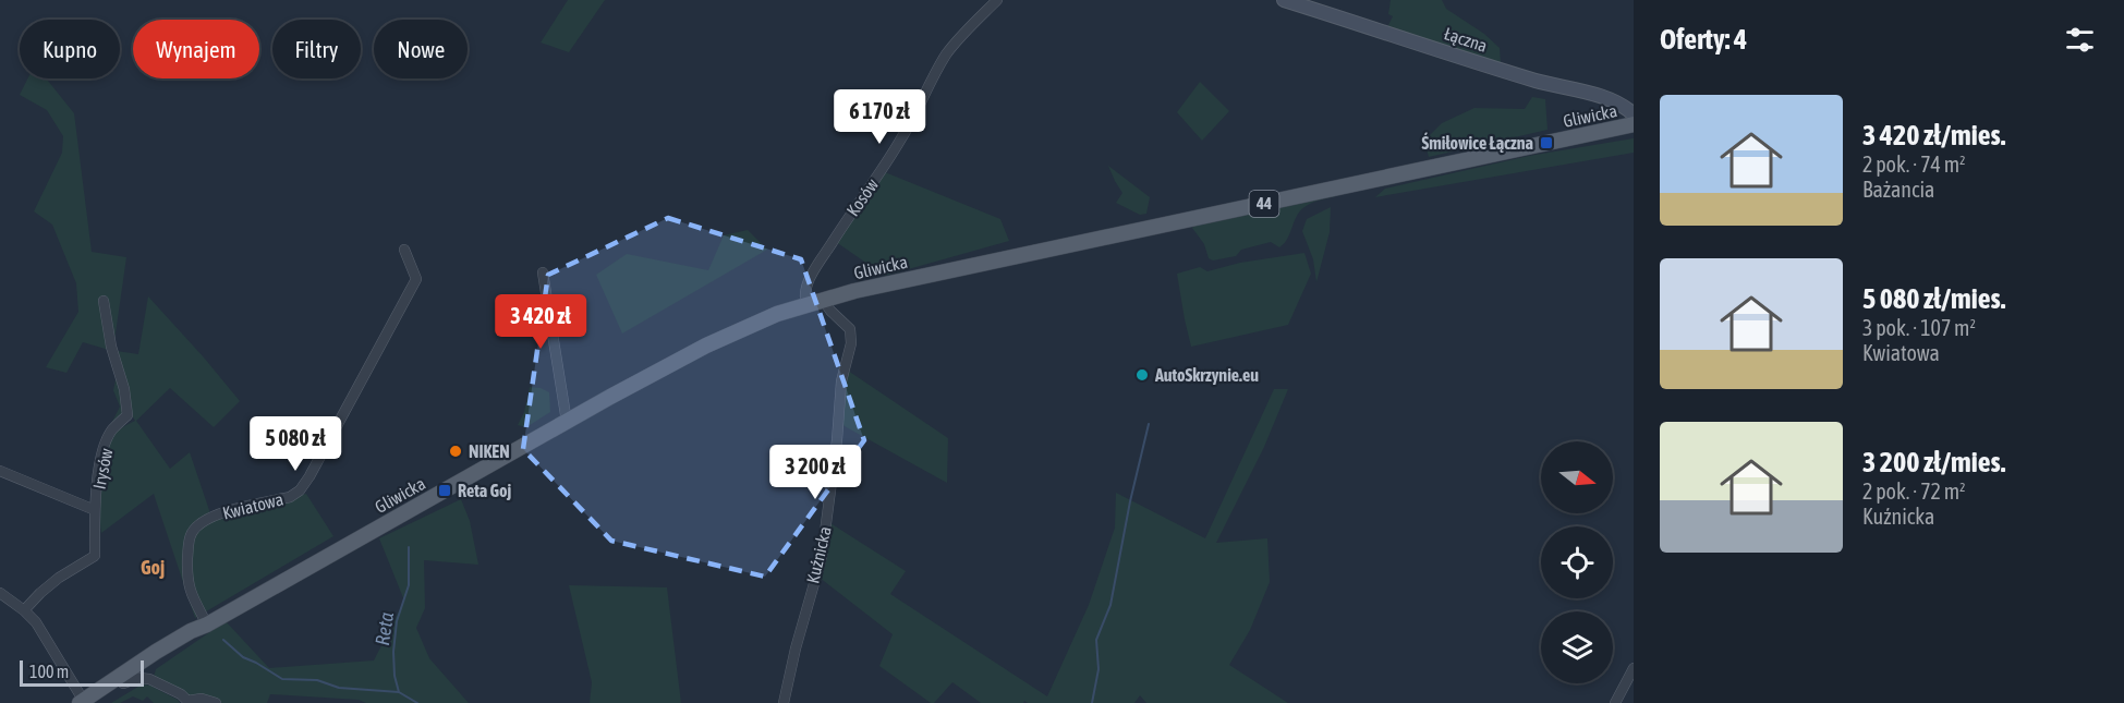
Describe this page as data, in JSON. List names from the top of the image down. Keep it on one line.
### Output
{"streets":{"main road":["Gliwicka","44"],"street":["Łączna","Kosów","Irysów","Kwiatowa","Kuźnicka"]},"crossings":[["Gliwicka","Kosów"],["Gliwicka","Kwiatowa"],["Gliwicka","Kuźnicka"]],"districts":["Goj"],"water":["Reta"],"places":{"transit":["Śmiłowice Łączna","Reta Goj"],"other":["AutoSkrzynie.eu","NIKEN"]},"scale_bar":"100 m","north":"right","page":{"heading":"Oferty: 4","chip":["Kupno","Wynajem","Filtry","Nowe"],"list":[{"name":"3 420 zł/mies.","note":"2 pok. · 74 m² · Bażancia"},{"name":"5 080 zł/mies.","note":"3 pok. · 107 m² · Kwiatowa"},{"name":"3 200 zł/mies.","note":"2 pok. · 72 m² · Kuźnicka"}],"price":["6 170 zł","3 420 zł","5 080 zł","3 200 zł"],"scale":"100 m"}}
